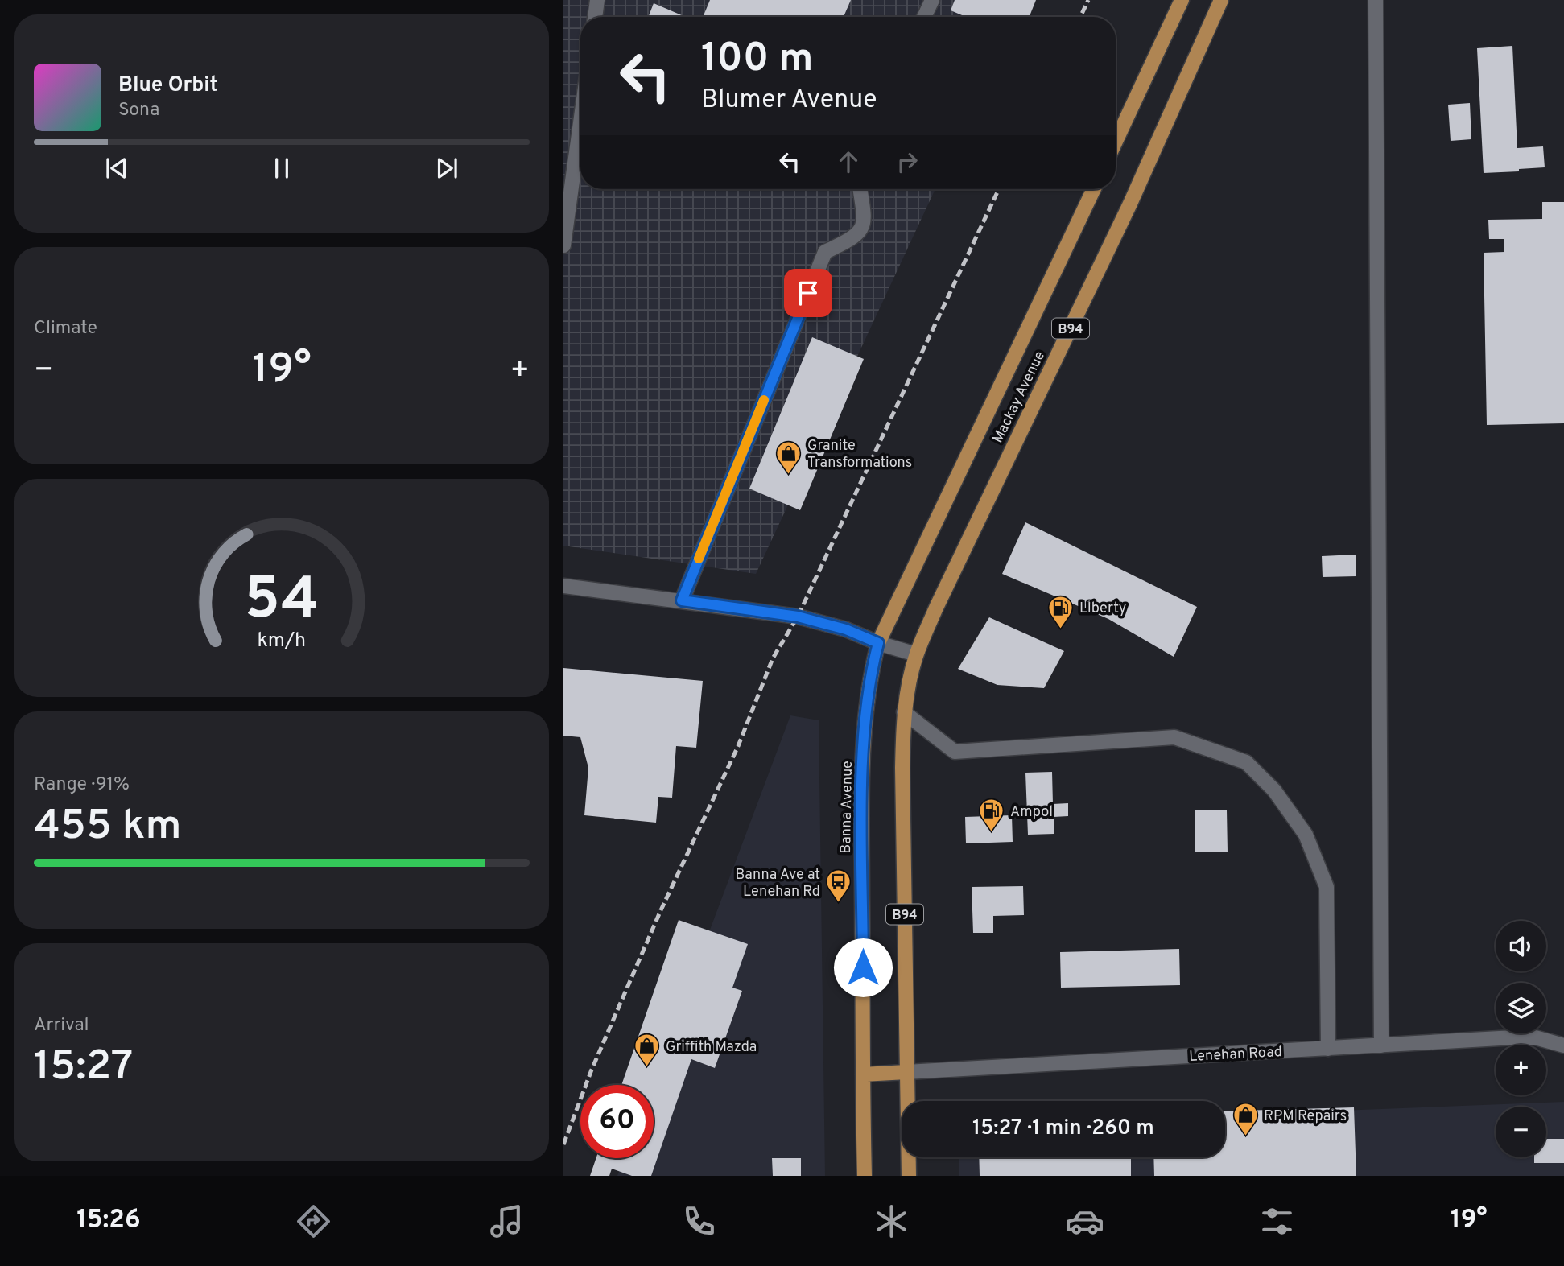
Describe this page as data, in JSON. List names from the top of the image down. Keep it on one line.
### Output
{"streets":{"main road":["B94","Mackay Avenue","Banna Avenue"],"street":["Lenehan Road"]},"crossings":[["B94","Mackay Avenue"],["B94","Lenehan Road"],["Mackay Avenue","Banna Avenue"]],"places":{"shop":["Granite Transformations","Griffith Mazda","RPM Repairs"],"fuel station":["Liberty","Ampol"],"bus stop":["Banna Ave at Lenehan Rd"]},"page":{"turn":["100 m","Blumer Avenue"],"song":["Blue Orbit","Sona"],"tile":["Climate",["Range · 91%","455 km"],["Arrival","15:27"]],"heat":["−","19°","+"],"map_buttons":["+","−"],"limit":"60","trip":"15:27 · 1 min · 260 m","tabs":["15:26","19°"],"gauge":["54","km/h"]}}
